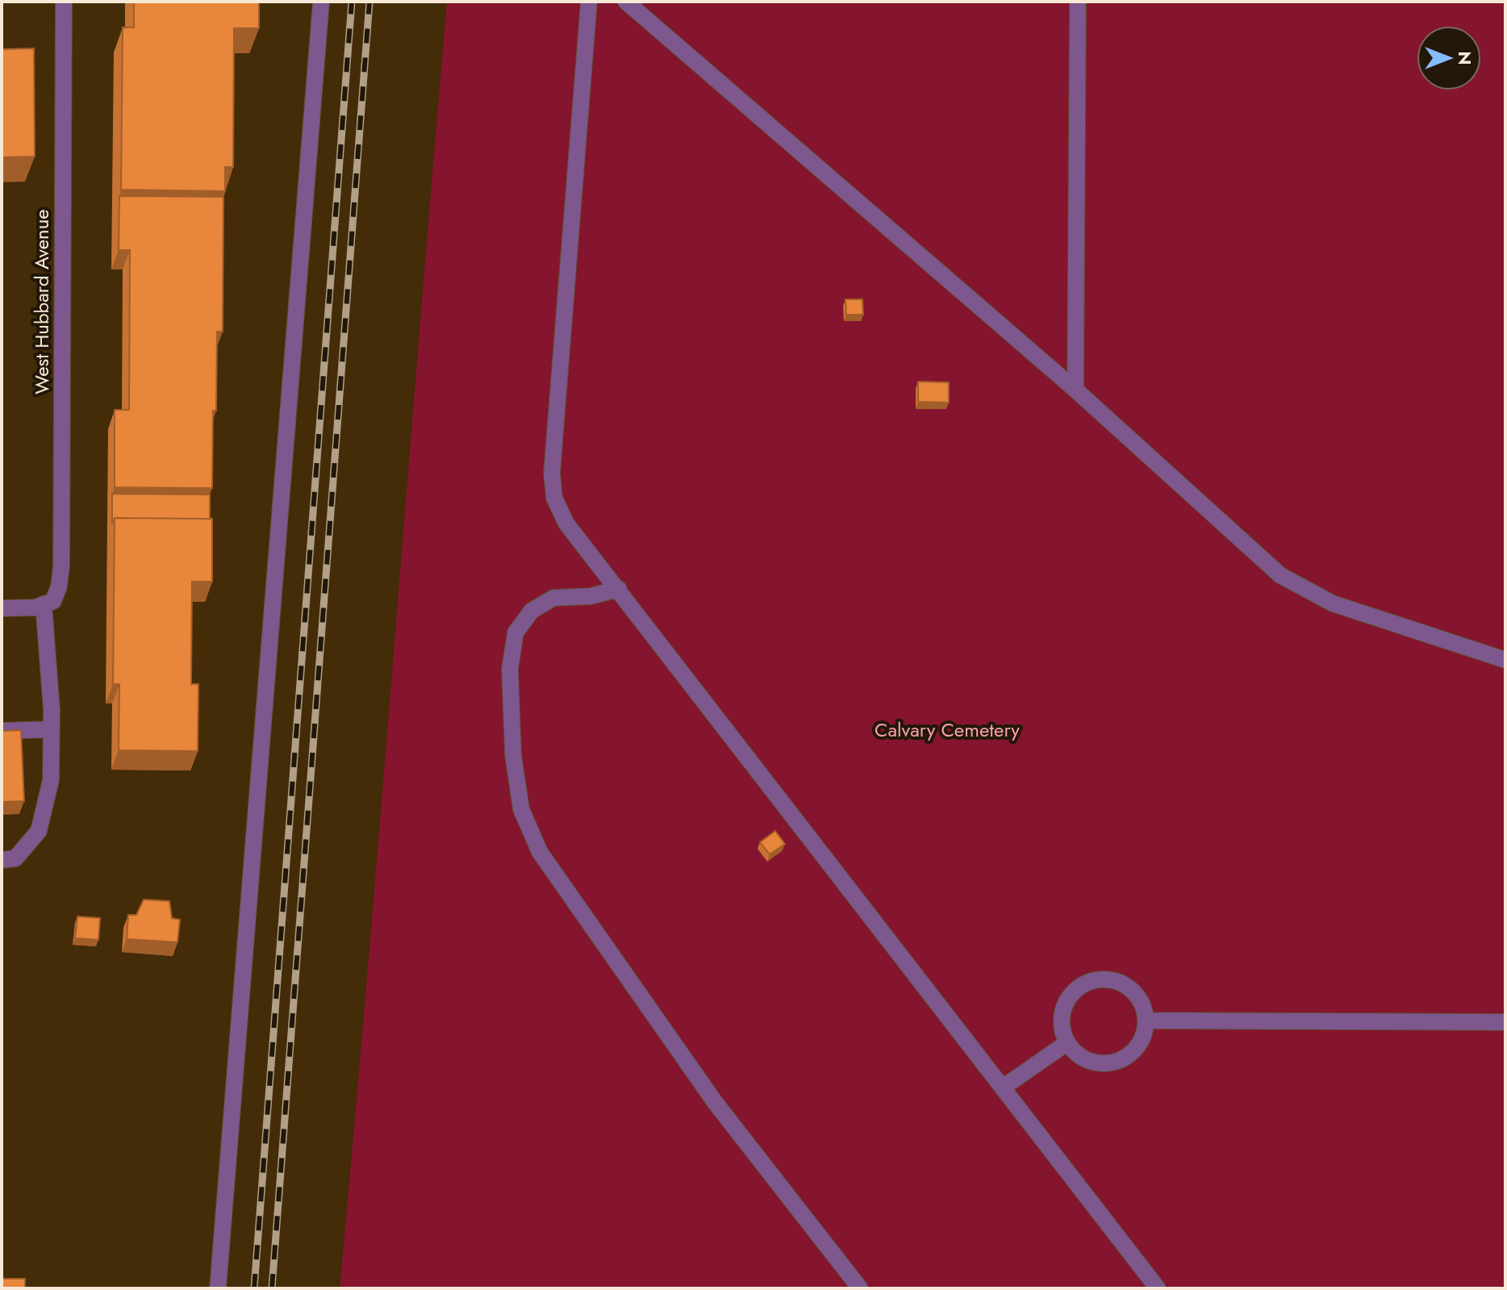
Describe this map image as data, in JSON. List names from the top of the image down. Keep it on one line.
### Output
{"streets":{"street":["West Hubbard Avenue"]},"parks":["Calvary Cemetery"],"north":"right"}
